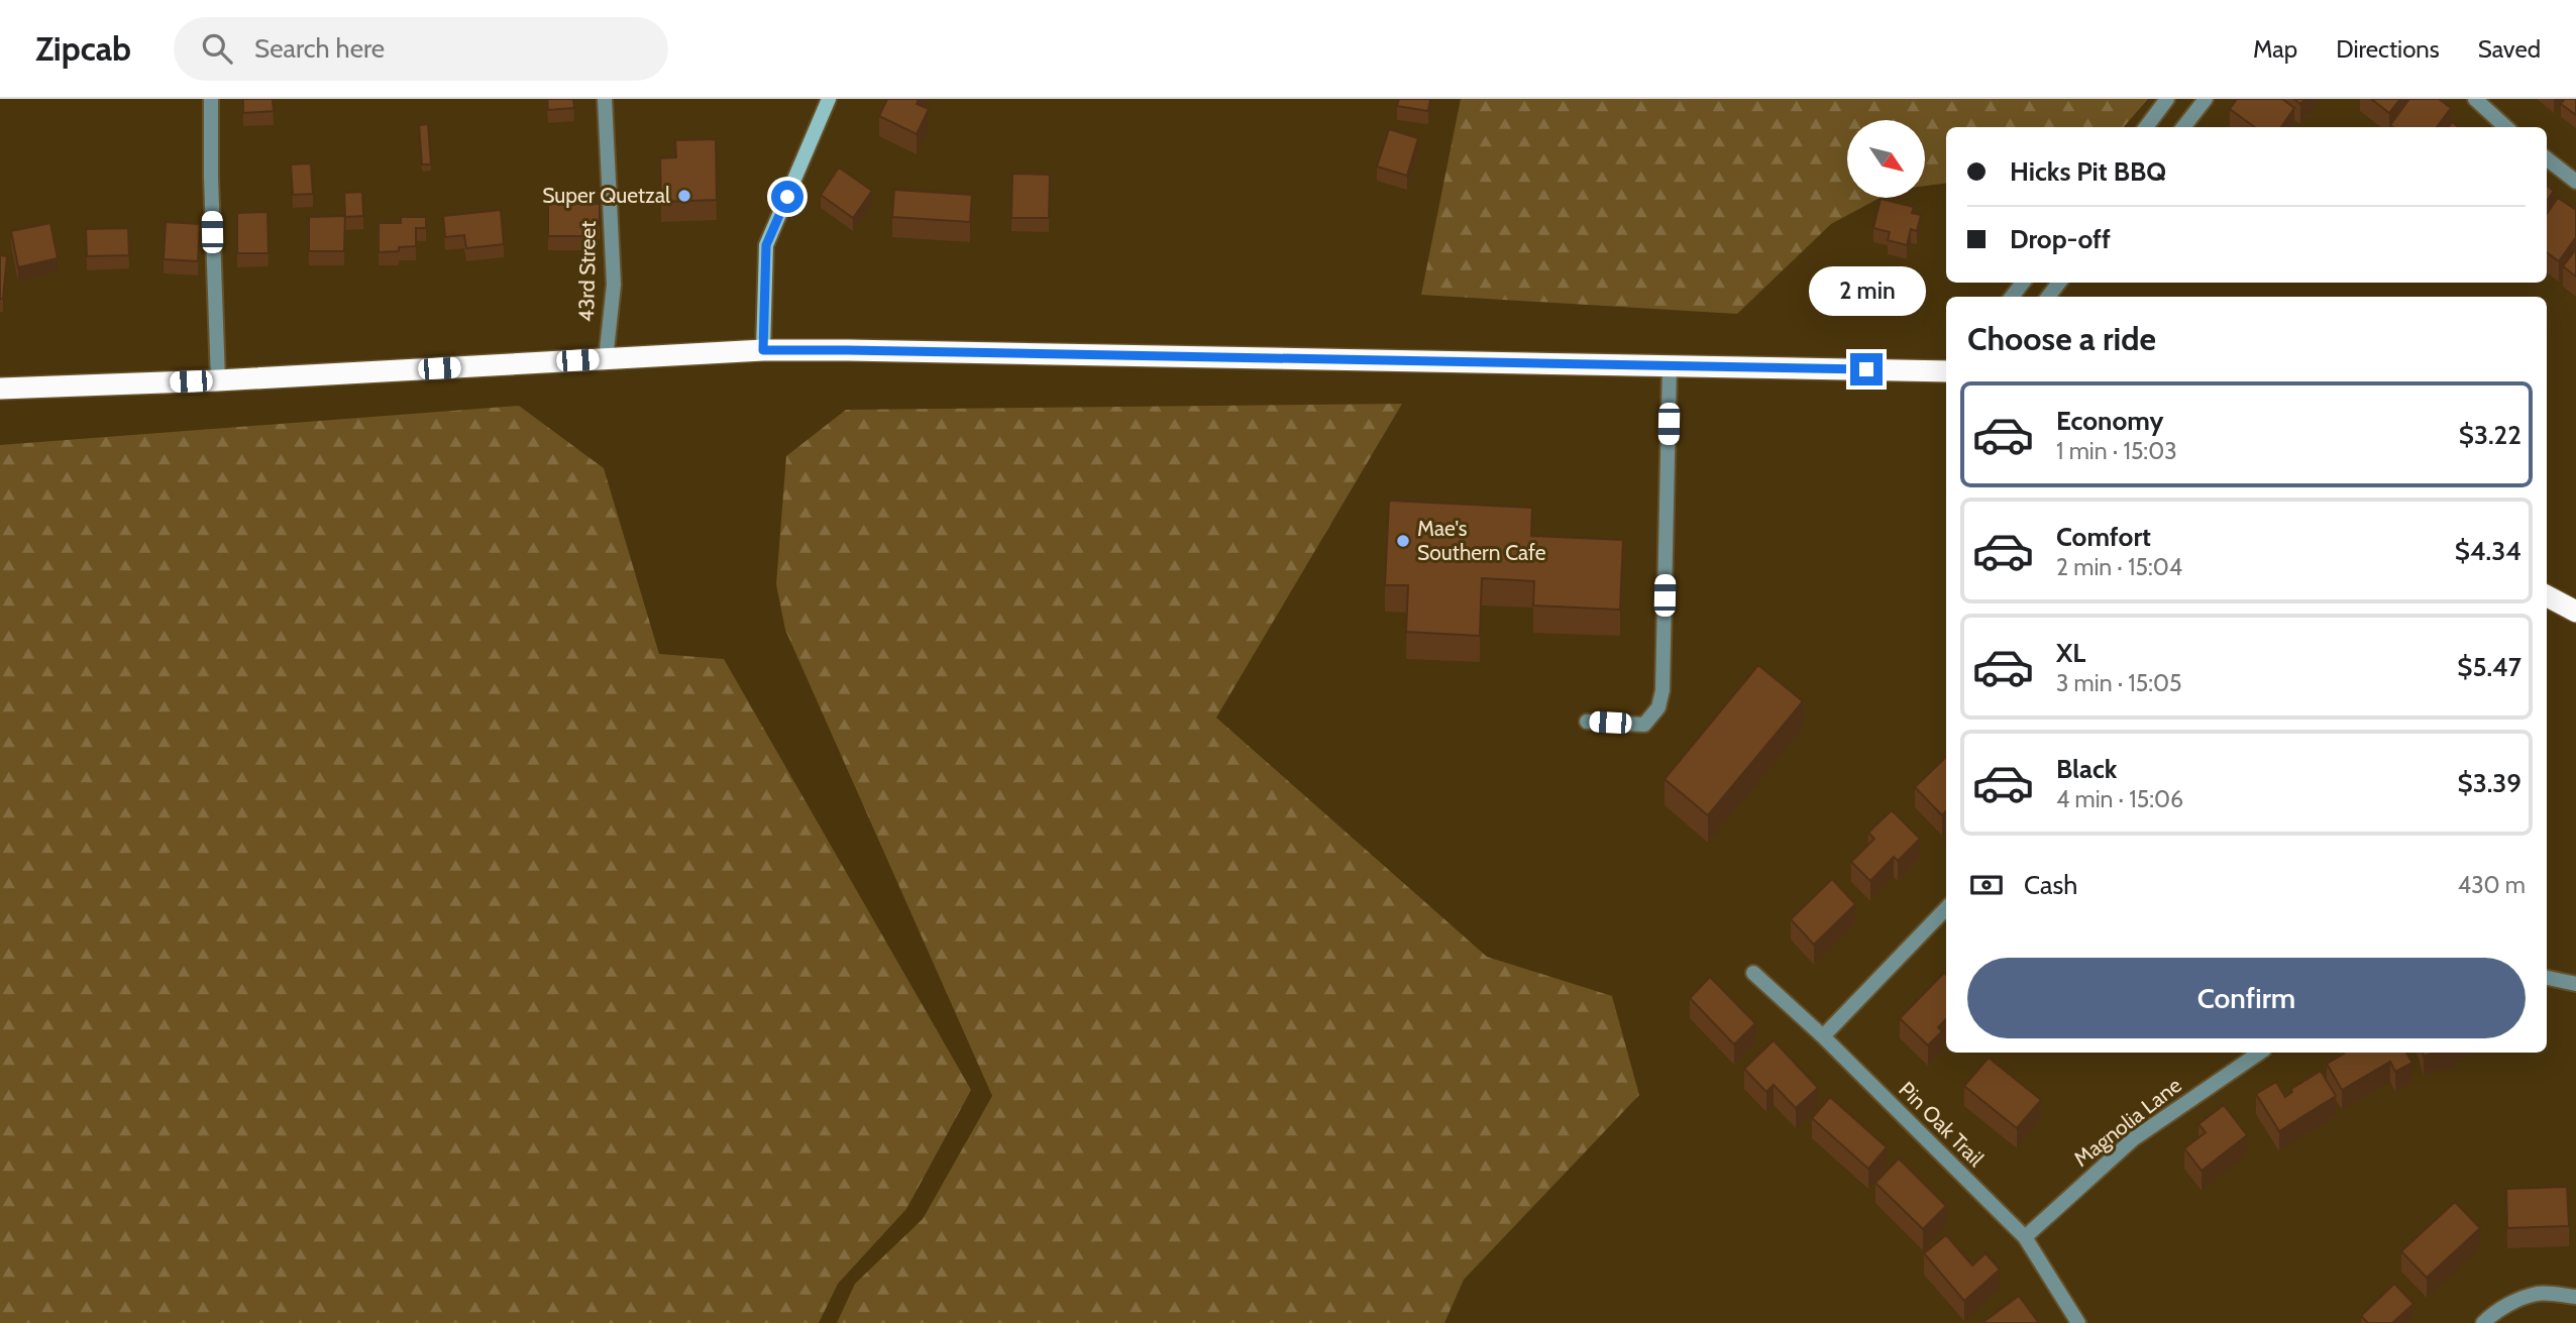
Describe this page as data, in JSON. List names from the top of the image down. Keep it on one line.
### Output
{"streets":{"street":["43rd Street","Magnolia Lane","Pin Oak Trail"]},"crossings":[["Magnolia Lane","Pin Oak Trail"]],"places":["Super Quetzal","Mae's Southern Cafe"],"north":"bottom right","page":{"header":"Zipcab","search":"Search here","nav":["Map","Directions","Saved"],"banner":["Hicks Pit BBQ","Drop-off"],"bubble":"2 min","heading":"Choose a ride","list":[{"name":"Economy","note":"1 min · 15:03","value":"$3.22"},{"name":"Comfort","note":"2 min · 15:04","value":"$4.34"},{"name":"XL","note":"3 min · 15:05","value":"$5.47"},{"name":"Black","note":"4 min · 15:06","value":"$3.39"}],"pay":["Cash","430 m"],"buttons":"Confirm"}}
